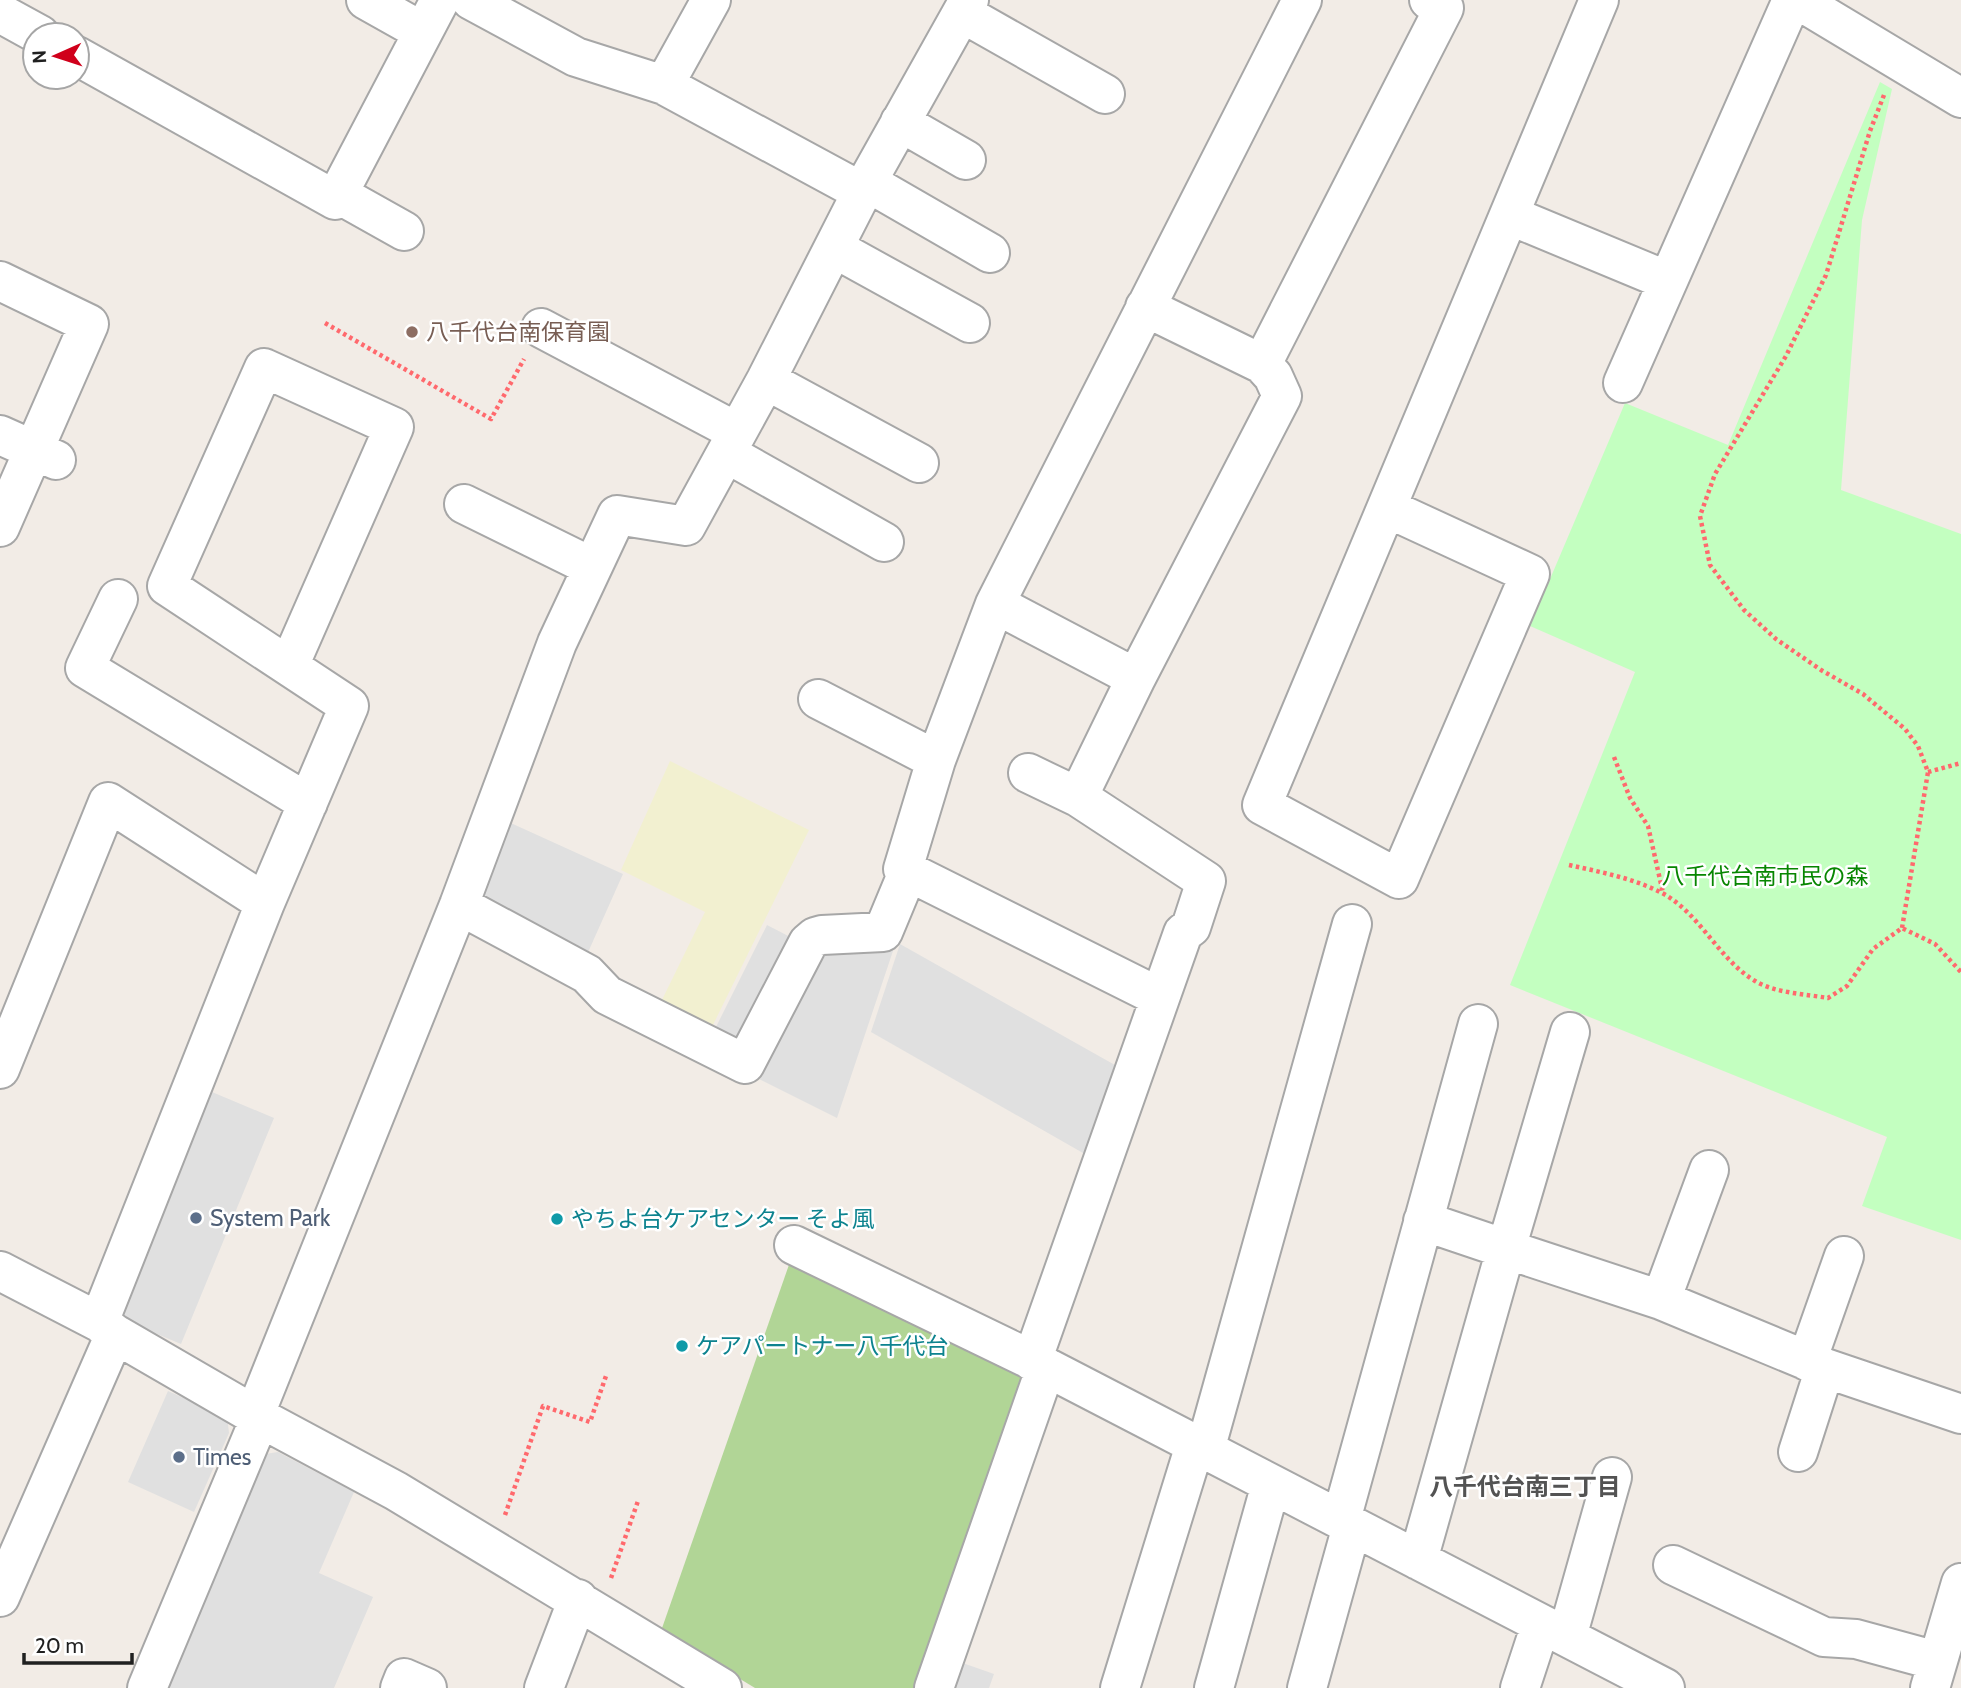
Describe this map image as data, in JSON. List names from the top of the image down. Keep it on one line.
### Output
{"districts":["八千代台南三丁目"],"parks":["八千代台南市民の森"],"places":["八千代台南保育園","System Park","やちよ台ケアセンター そよ風","ケアパートナー八千代台","Times"],"scale_bar":"20 m","north":"left"}
